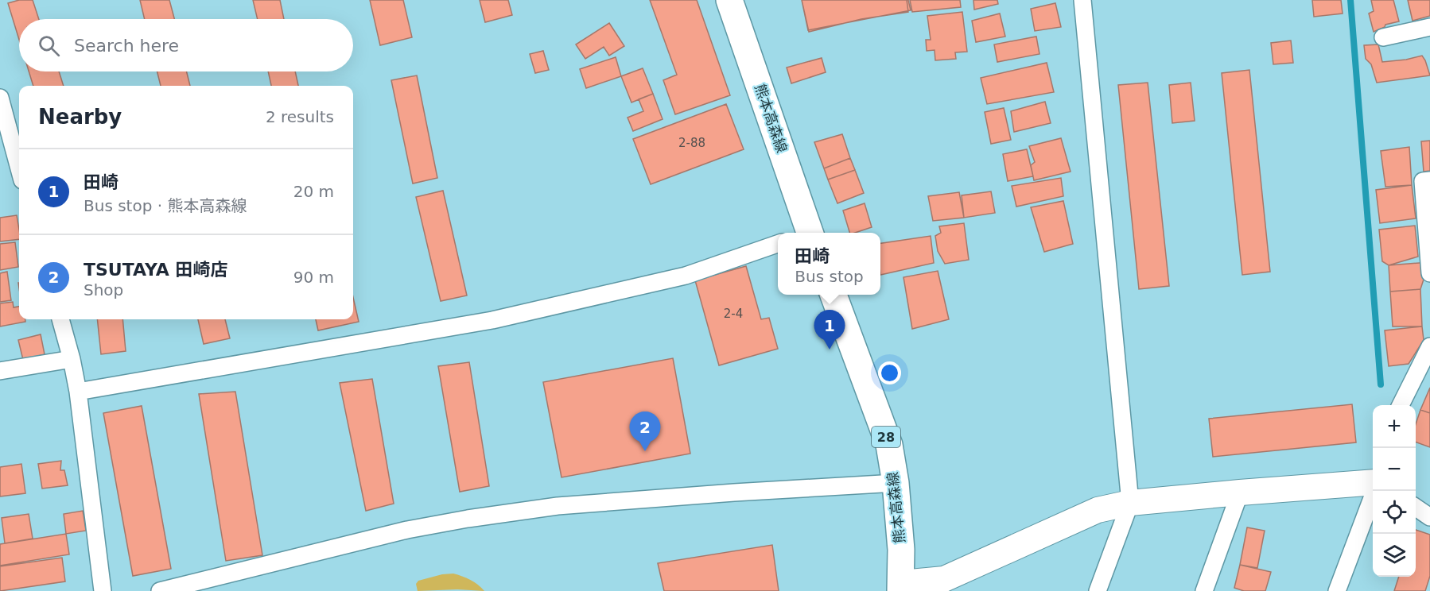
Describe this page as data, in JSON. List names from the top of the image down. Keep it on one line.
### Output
{"streets":{"main road":["熊本高森線","28"]},"house_numbers":["2-88","2-4"],"page":{"search":"Search here","heading":["Nearby","2 results"],"list":[{"mark":"1","name":"田崎","note":"Bus stop · 熊本高森線","value":"20 m"},{"mark":"2","name":"TSUTAYA 田崎店","note":"Shop","value":"90 m"}],"popup":["田崎","Bus stop"],"pins":["1","2"],"map_buttons":["+","−"]}}
